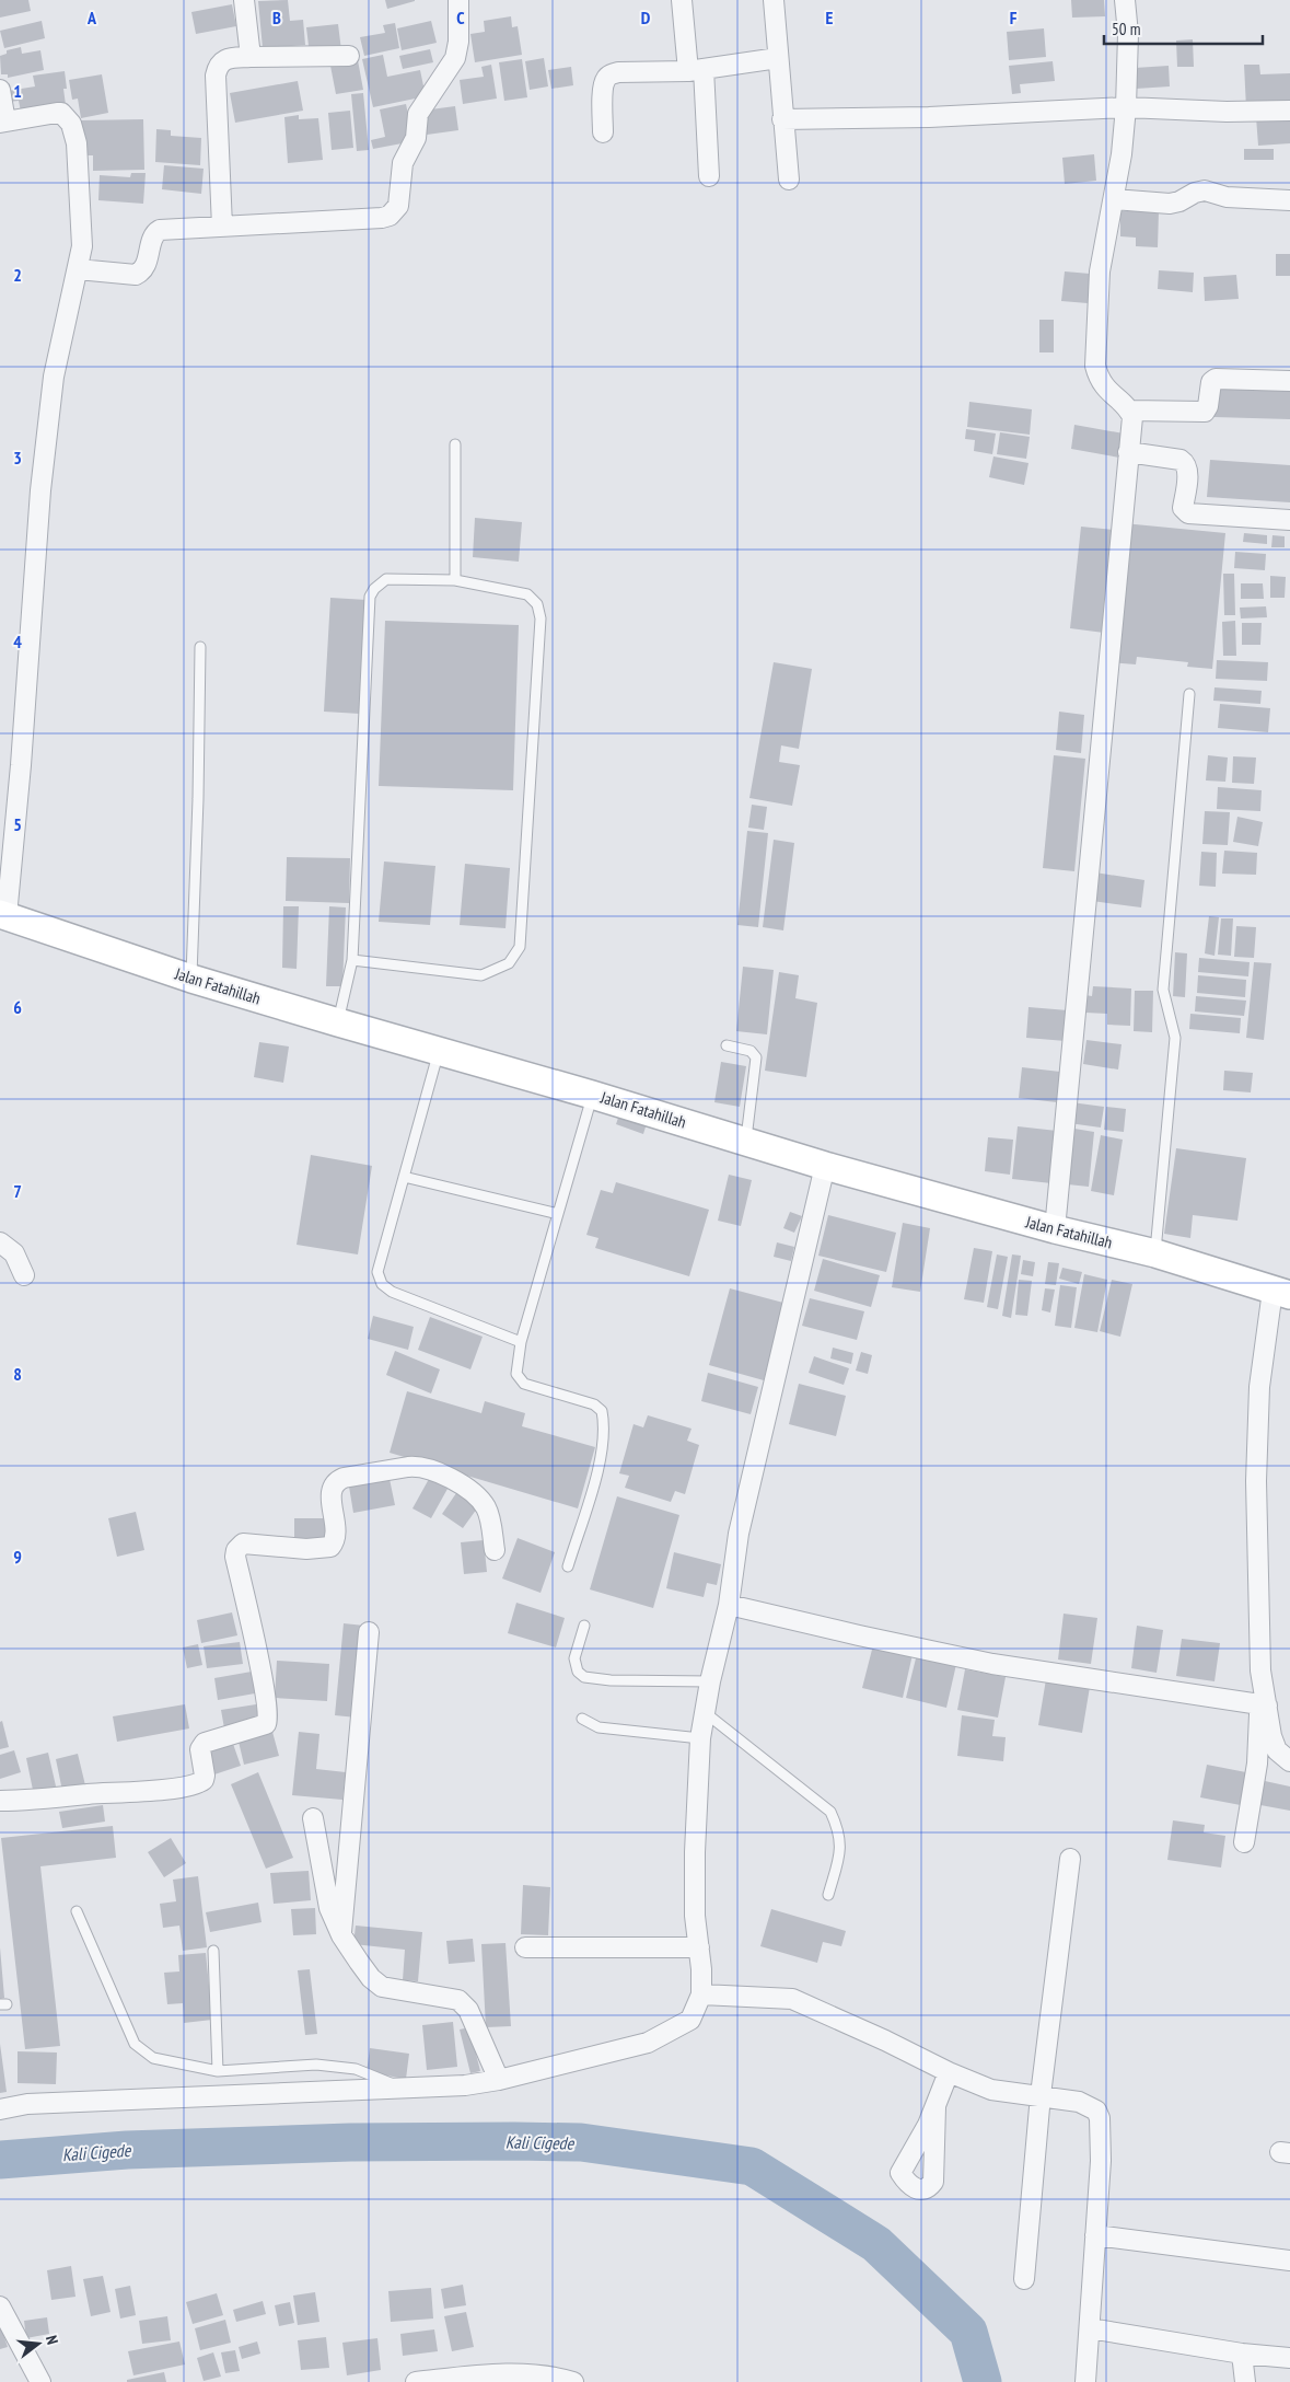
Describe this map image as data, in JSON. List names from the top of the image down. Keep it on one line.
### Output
{"streets":{"street":["Jalan Fatahillah"]},"water":["Kali Cigede"],"scale_bar":"50 m","north":"right","grid":{"columns":["A","B","C","D","E","F"],"rows":["1","2","3","4","5","6","7","8","9"]}}
